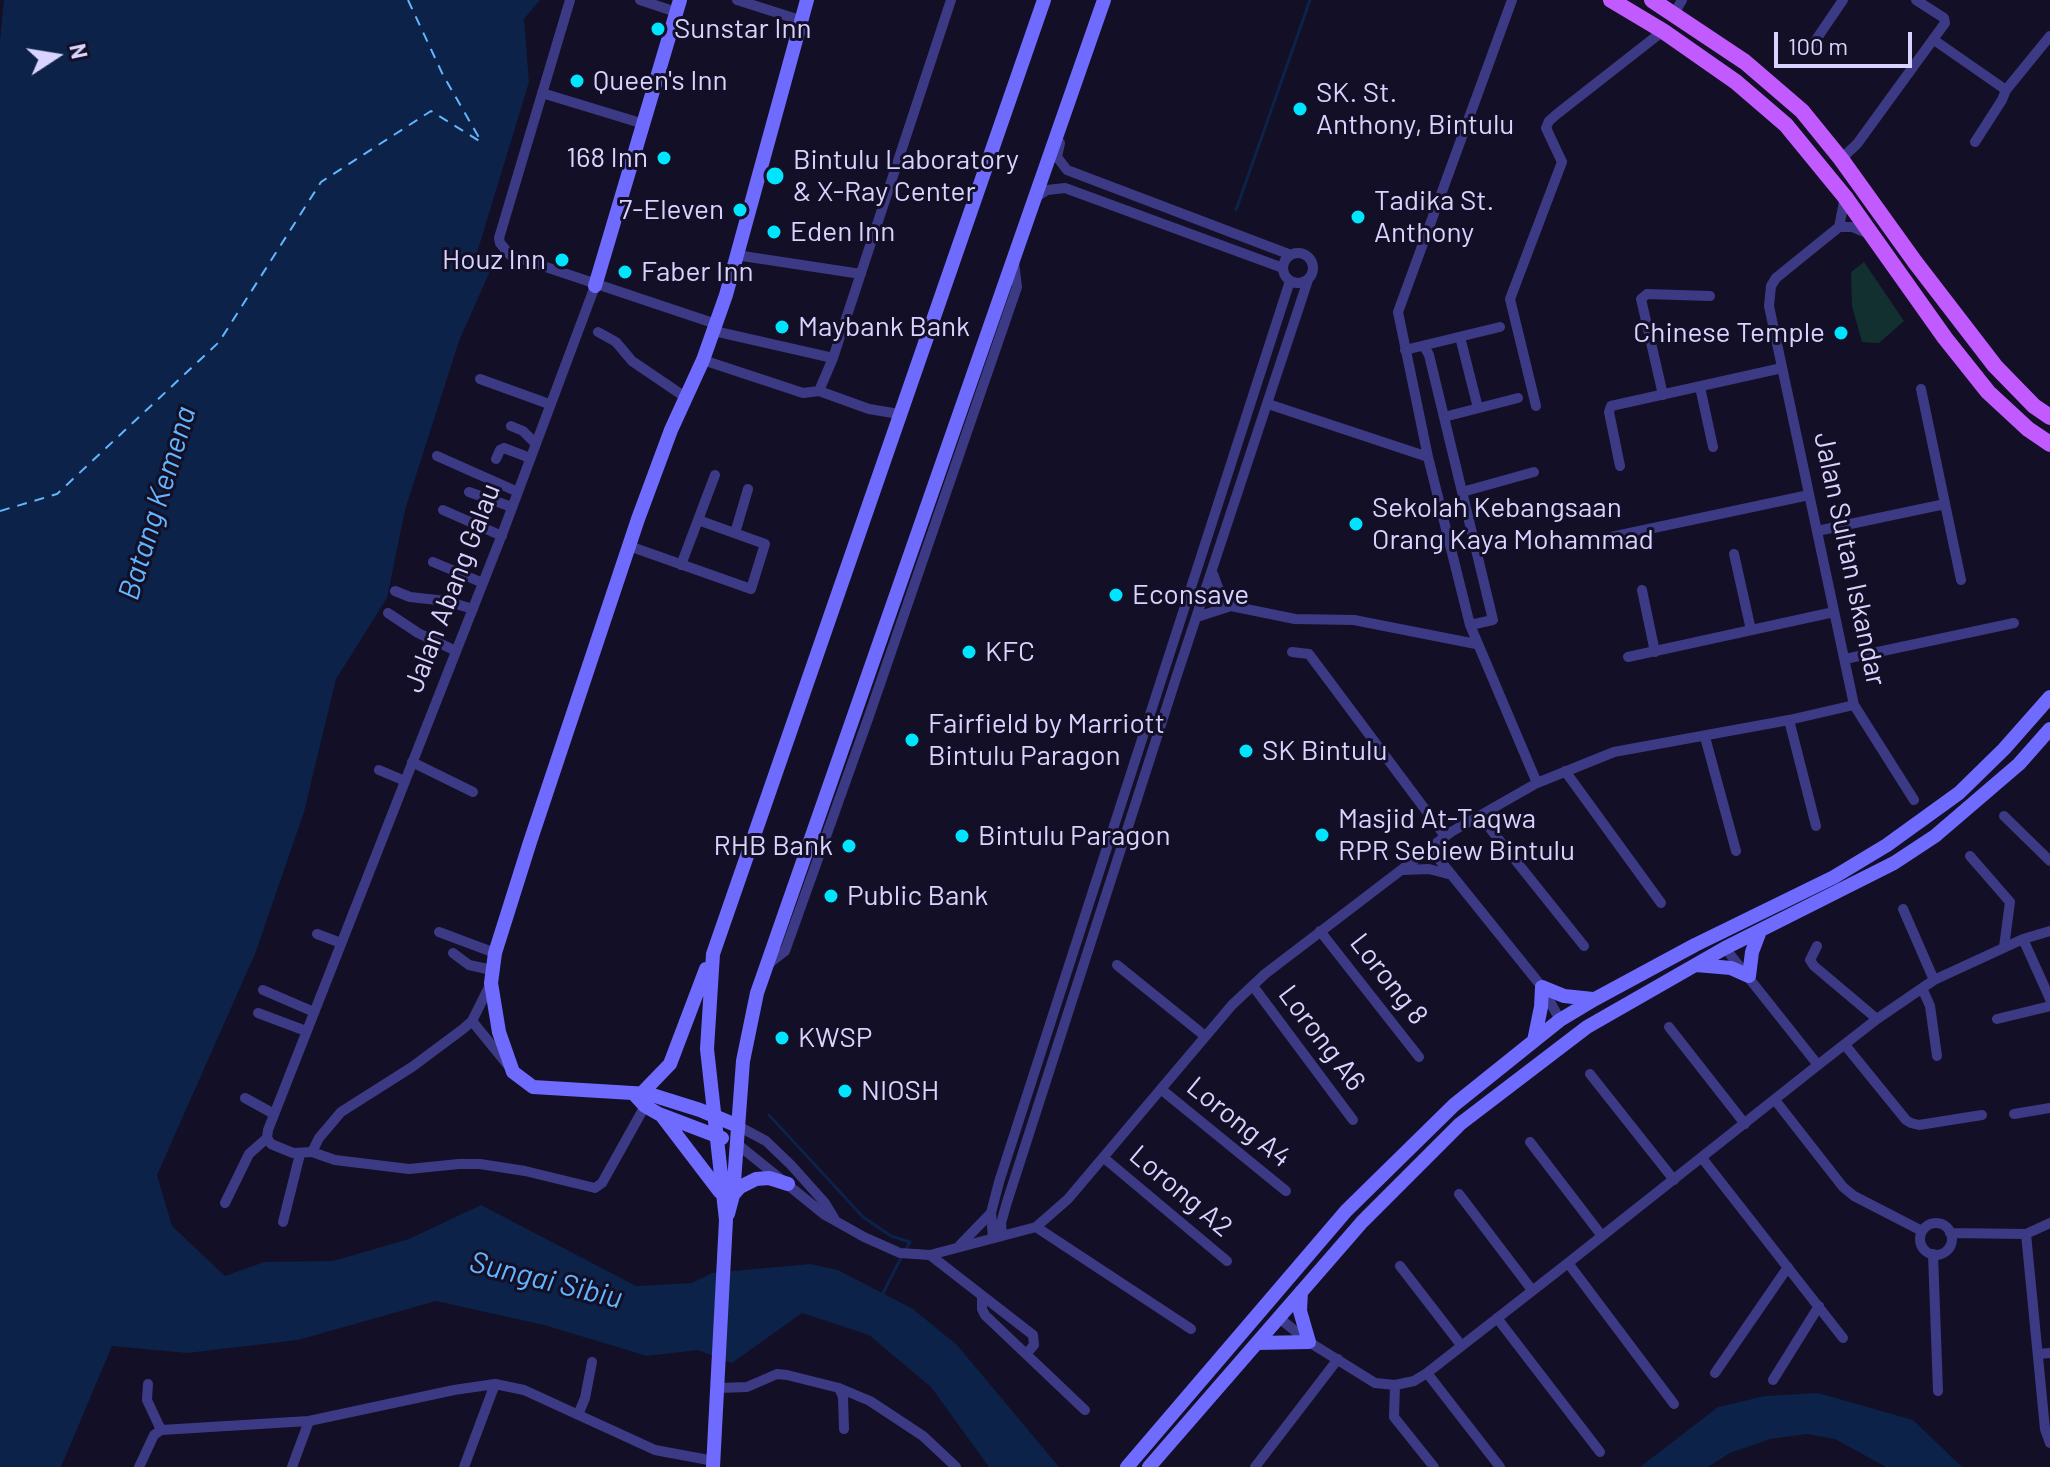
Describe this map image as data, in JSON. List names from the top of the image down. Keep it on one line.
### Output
{"streets":{"street":["Jalan Sultan Iskandar","Jalan Abang Galau","Lorong 8","Lorong A6","Lorong A4","Lorong A2"]},"crossings":[["Jalan Sultan Iskandar","Lorong 8"],["Jalan Sultan Iskandar","Lorong A6"],["Jalan Sultan Iskandar","Lorong A4"],["Jalan Sultan Iskandar","Lorong A2"]],"water":["Batang Kemena","Sungai Sibiu"],"places":["Sunstar Inn","Queen's Inn","SK. St. Anthony, Bintulu","168 Inn","Bintulu Laboratory & X-Ray Center","7-Eleven","Tadika St. Anthony","Eden Inn","Houz Inn","Faber Inn","Maybank Bank","Chinese Temple","Sekolah Kebangsaan Orang Kaya Mohammad","Econsave","KFC","Fairfield by Marriott Bintulu Paragon","SK Bintulu","Masjid At-Taqwa RPR Sebiew Bintulu","Bintulu Paragon","RHB Bank","Public Bank","KWSP","NIOSH"],"scale_bar":"100 m","north":"right"}
